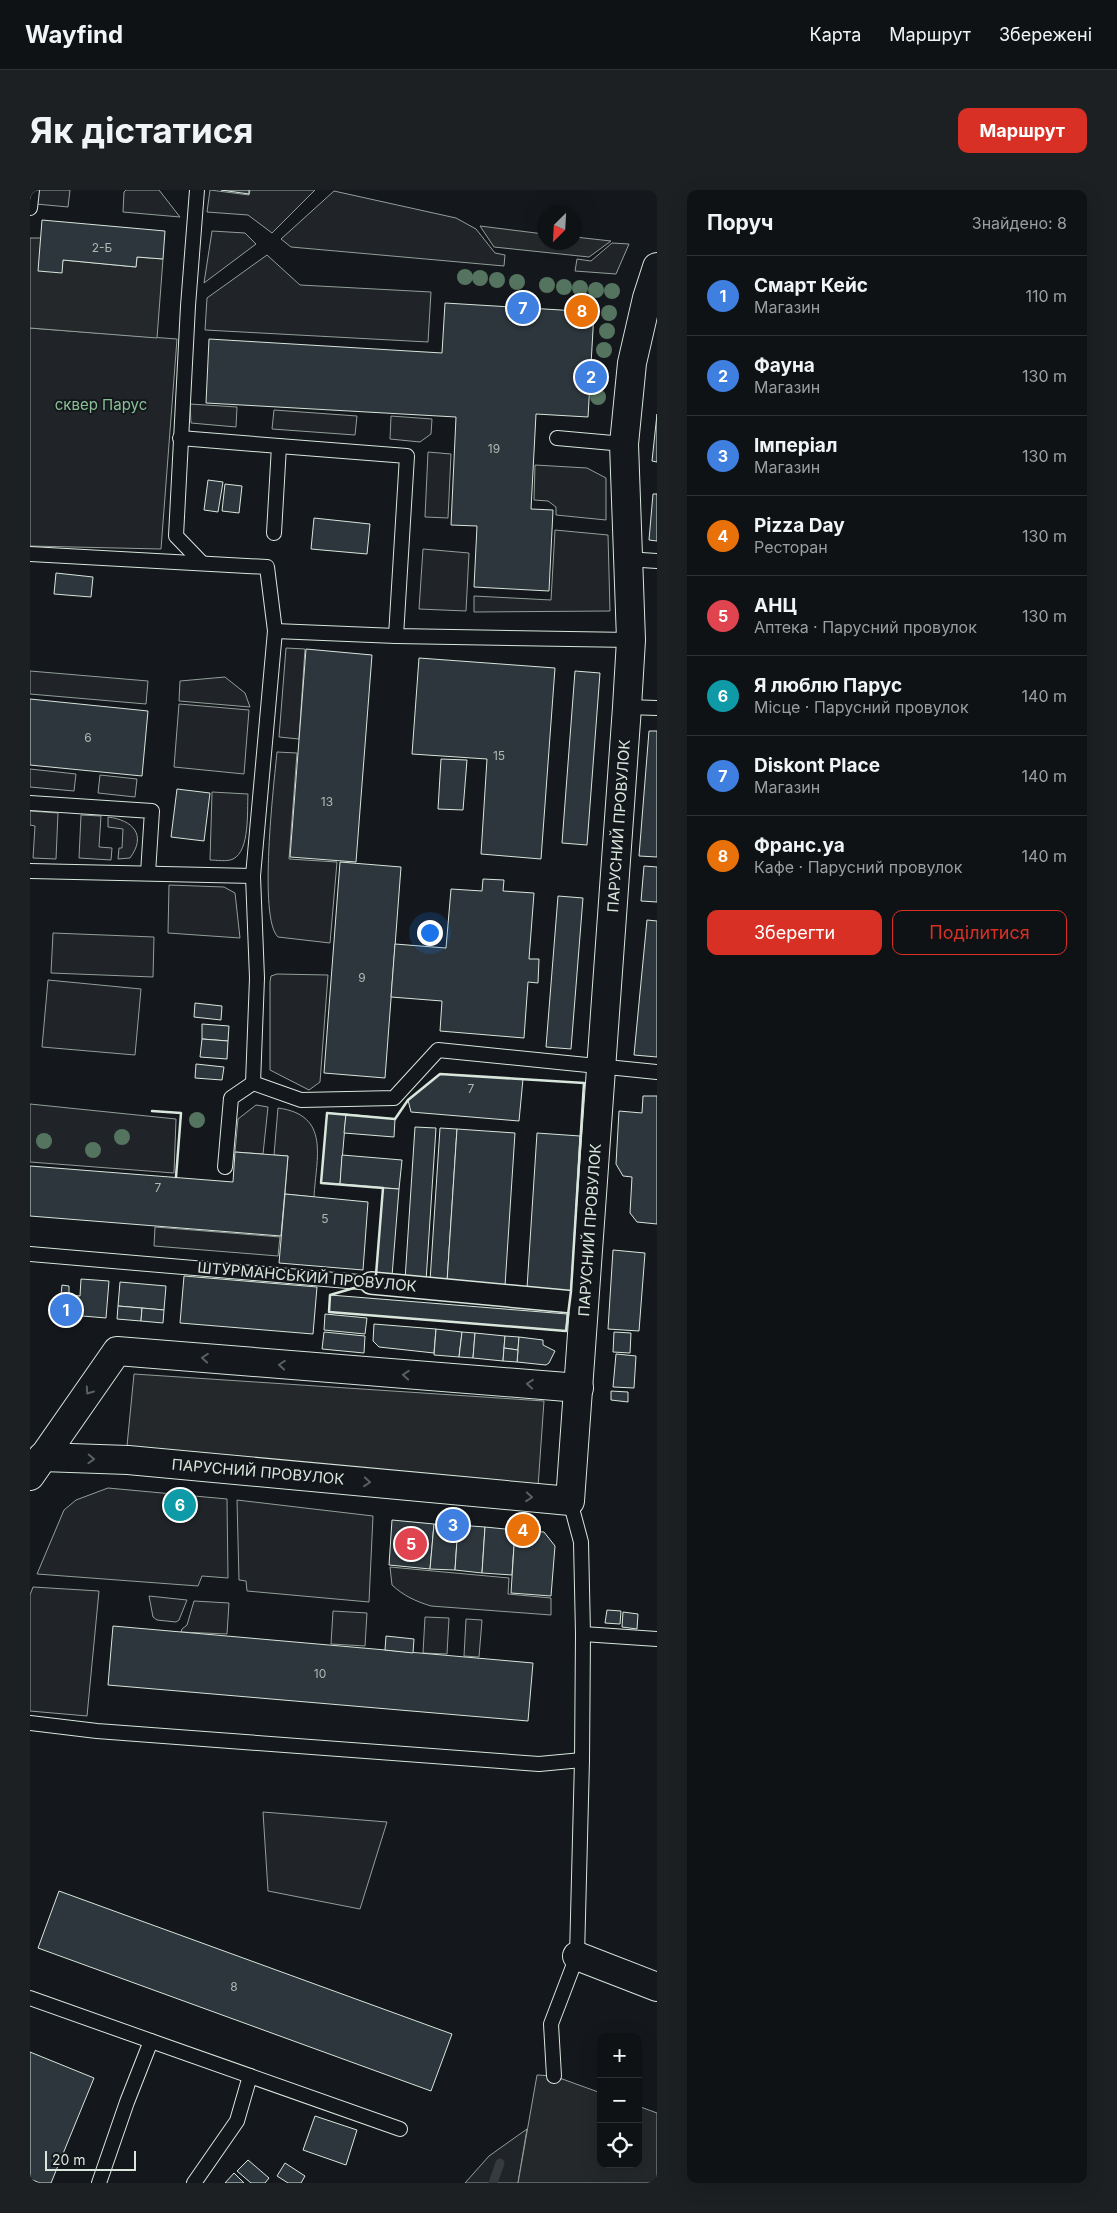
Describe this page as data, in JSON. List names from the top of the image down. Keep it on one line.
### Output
{"streets":{"street":["ПАРУСНИЙ ПРОВУЛОК","ШТУРМАНСЬКИЙ ПРОВУЛОК"]},"crossings":[["ПАРУСНИЙ ПРОВУЛОК","ШТУРМАНСЬКИЙ ПРОВУЛОК"]],"parks":["сквер Парус"],"house_numbers":["2-Б","19","6","15","13","9","7","7","5","10","8"],"scale_bar":"20 m","north":"bottom left","page":{"header":"Wayfind","nav":["Карта","Маршрут","Збережені"],"buttons":["Маршрут",["Зберегти","Поділитися"]],"title":"Як дістатися","heading":["Поруч","Знайдено: 8"],"list":[{"mark":"1","name":"Смарт Кейс","note":"Магазин","value":"110 m"},{"mark":"2","name":"Фауна","note":"Магазин","value":"130 m"},{"mark":"3","name":"Імперіал","note":"Магазин","value":"130 m"},{"mark":"4","name":"Pizza Day","note":"Ресторан","value":"130 m"},{"mark":"5","name":"АНЦ","note":"Аптека · Парусний провулок","value":"130 m"},{"mark":"6","name":"Я люблю Парус","note":"Місце · Парусний провулок","value":"140 m"},{"mark":"7","name":"Diskont Place","note":"Магазин","value":"140 m"},{"mark":"8","name":"Франс.уа","note":"Кафе · Парусний провулок","value":"140 m"}],"pins":["7","8","2","1","6","3","4","5"],"map_buttons":["+","−"],"scale":"20 m"}}
